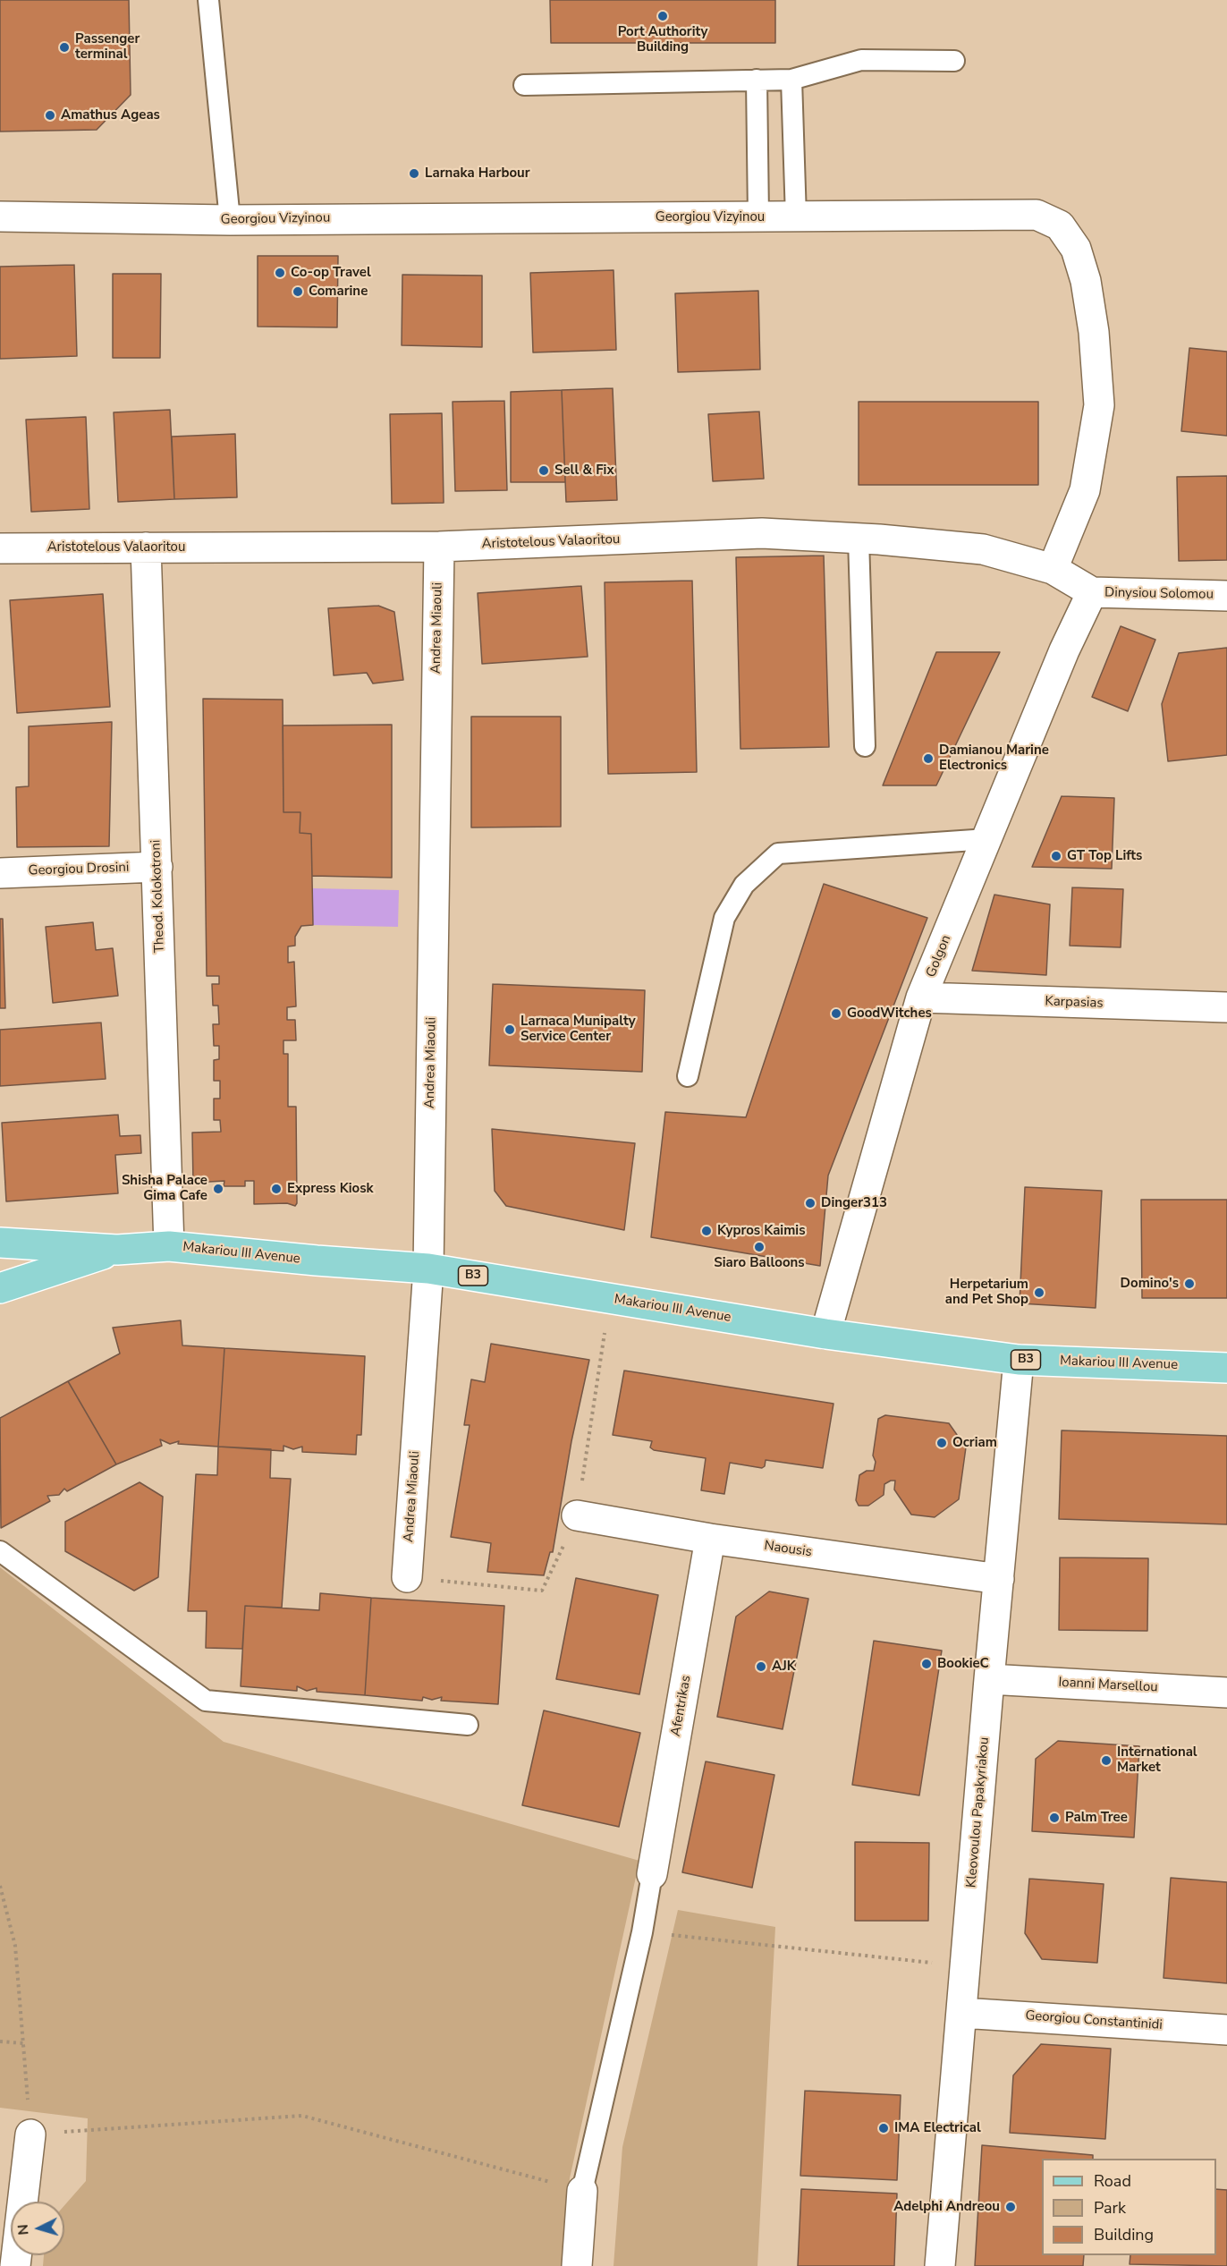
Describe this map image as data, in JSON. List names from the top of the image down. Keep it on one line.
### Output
{"streets":{"main road":["Makariou III Avenue","B3"],"street":["Georgiou Vizyinou","Aristotelous Valaoritou","Dinysiou Solomou","Andrea Miaouli","Georgiou Drosini","Theod. Kolokotroni","Golgon","Karpasias","Naousis","Ioanni Marsellou","Afentrikas","Kleovoulou Papakyriakou","Georgiou Constantinidi"]},"crossings":[["Georgiou Vizyinou","Aristotelous Valaoritou"],["Aristotelous Valaoritou","Dinysiou Solomou"],["Aristotelous Valaoritou","Andrea Miaouli"],["Aristotelous Valaoritou","Theod. Kolokotroni"],["Aristotelous Valaoritou","Golgon"],["Dinysiou Solomou","Golgon"],["Andrea Miaouli","Makariou III Avenue"],["Georgiou Drosini","Theod. Kolokotroni"],["Theod. Kolokotroni","Makariou III Avenue"],["Golgon","Karpasias"],["Golgon","Makariou III Avenue"],["Makariou III Avenue","Kleovoulou Papakyriakou"],["Naousis","Afentrikas"],["Naousis","Kleovoulou Papakyriakou"],["Ioanni Marsellou","Kleovoulou Papakyriakou"],["Kleovoulou Papakyriakou","Georgiou Constantinidi"]],"places":["Port Authority Building","Passenger terminal","Amathus Ageas","Larnaka Harbour","Co-op Travel","Comarine","Sell & Fix","Damianou Marine Electronics","GT Top Lifts","GoodWitches","Larnaca Munipalty Service Center","Shisha Palace Gima Cafe","Express Kiosk","Dinger313","Kypros Kaimis","Siaro Balloons","Domino's","Herpetarium and Pet Shop","Ocriam","BookieC","AJK","International Market","Palm Tree","IMA Electrical","Adelphi Andreou"],"legend":["Road","Park","Building"],"north":"left"}
